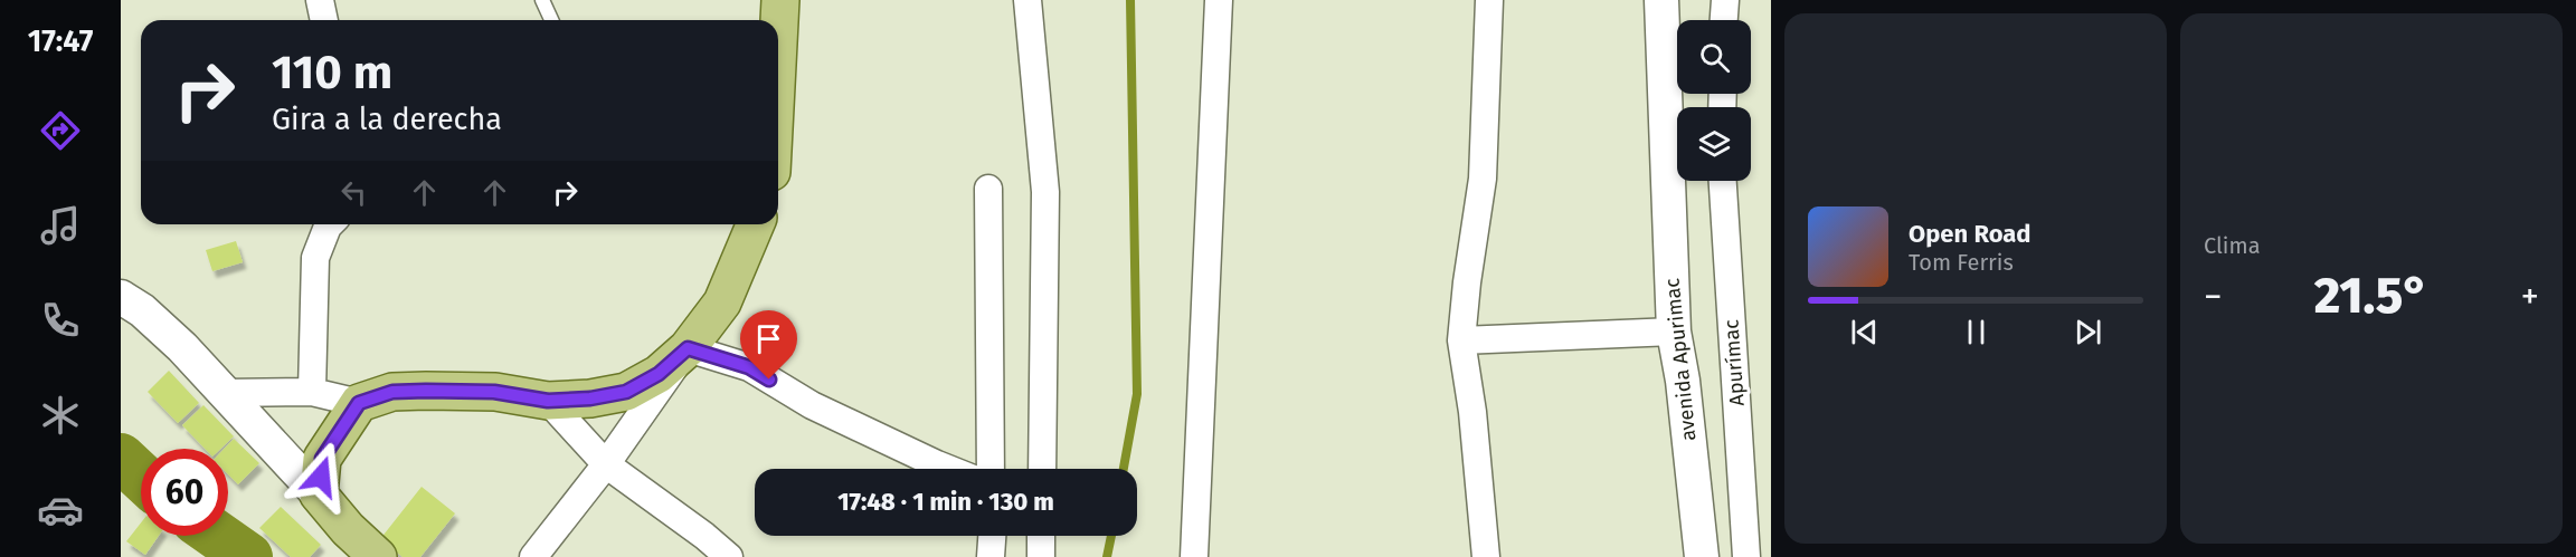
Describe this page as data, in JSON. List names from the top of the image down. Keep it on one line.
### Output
{"streets":{"street":["avenida Apurimac","Apurímac"]},"page":{"tabs":"17:47","tile":"Clima","turn":["110 m","Gira a la derecha"],"song":["Open Road","Tom Ferris"],"heat":["−","21.5°","+"],"limit":"60","trip":"17:48 · 1 min · 130 m"}}
